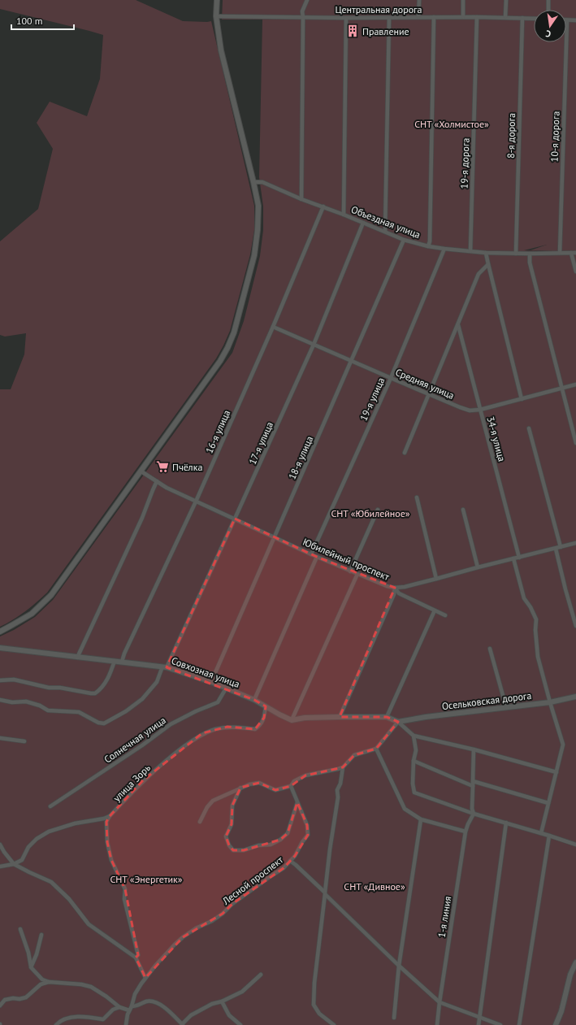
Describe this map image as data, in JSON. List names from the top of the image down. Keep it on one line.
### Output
{"streets":{"main road":["Совхозная улица","Осельковская дорога"],"street":["Центральная дорога","8-я дорога","10-я дорога","19-я дорога","Объездная улица","Средняя улица","19-я улица","16-я улица","34-я улица","17-я улица","18-я улица","Юбилейный проспект","Солнечная улица","улица Зорь","Лесной проспект","1-я линия"]},"crossings":[["Центральная дорога","8-я дорога"],["Центральная дорога","19-я дорога"],["8-я дорога","Объездная улица"],["10-я дорога","Объездная улица"],["19-я дорога","Объездная улица"],["Объездная улица","19-я улица"],["Объездная улица","16-я улица"],["Объездная улица","17-я улица"],["Объездная улица","18-я улица"],["Средняя улица","19-я улица"],["Средняя улица","16-я улица"],["Средняя улица","34-я улица"],["Средняя улица","17-я улица"],["Средняя улица","18-я улица"],["19-я улица","Юбилейный проспект"],["16-я улица","Юбилейный проспект"],["16-я улица","Совхозная улица"],["34-я улица","Юбилейный проспект"],["17-я улица","Юбилейный проспект"],["17-я улица","Совхозная улица"],["18-я улица","Юбилейный проспект"],["18-я улица","Совхозная улица"],["Совхозная улица","Солнечная улица"],["Совхозная улица","улица Зорь"]],"parks":["СНТ «Холмистое»","СНТ «Юбилейное»","СНТ «Энергетик»","СНТ «Дивное»"],"places":{"building":["Правление"],"supermarket":["Пчёлка"]},"scale_bar":"100 m","north":"bottom"}
